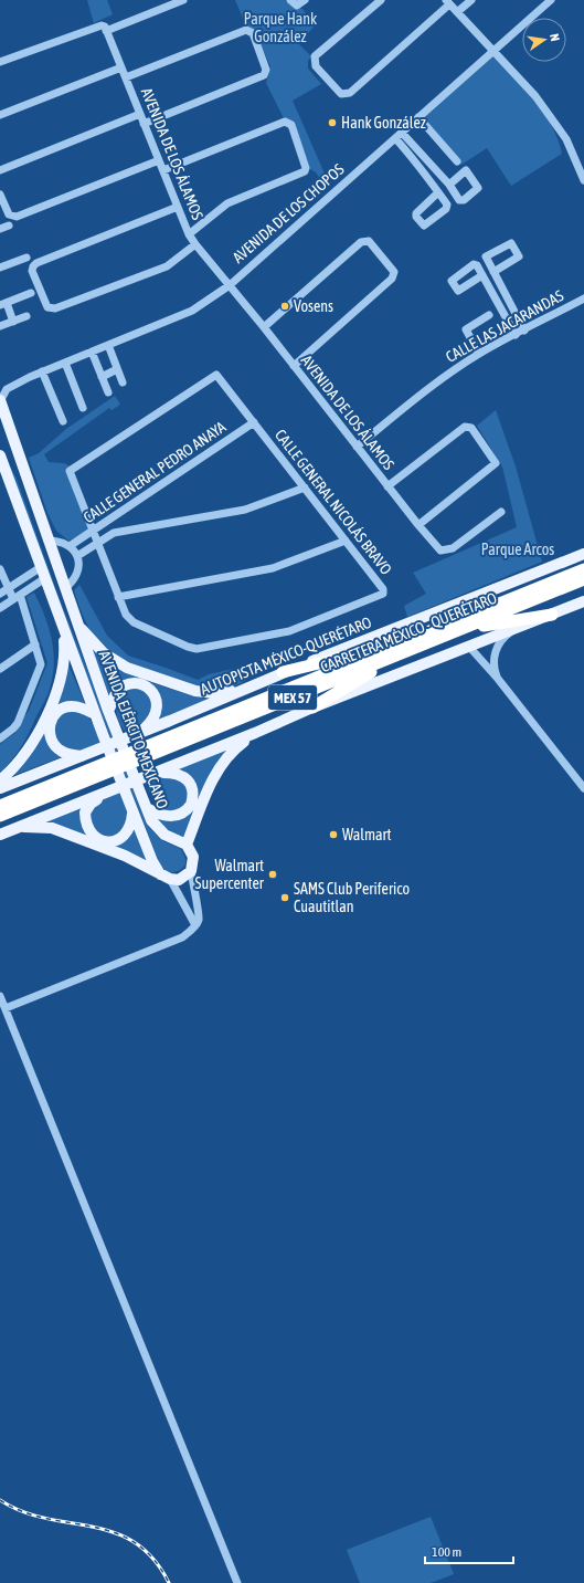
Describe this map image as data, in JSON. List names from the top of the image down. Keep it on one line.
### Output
{"streets":{"highway":["CARRETERA MÉXICO - QUERÉTARO","MEX 57"],"main road":["AUTOPISTA MÉXICO-QUERÉTARO","AVENIDA EJÉRCITO MEXICANO"],"street":["AVENIDA DE LOS ÁLAMOS","AVENIDA DE LOS CHOPOS","CALLE LAS JACARANDAS","CALLE GENERAL PEDRO ANAYA","CALLE GENERAL NICOLÁS BRAVO"]},"crossings":[["AVENIDA DE LOS ÁLAMOS","AVENIDA DE LOS CHOPOS"],["AVENIDA DE LOS ÁLAMOS","CALLE LAS JACARANDAS"],["AVENIDA DE LOS CHOPOS","AVENIDA EJÉRCITO MEXICANO"],["CALLE GENERAL PEDRO ANAYA","CALLE GENERAL NICOLÁS BRAVO"]],"parks":["Parque Hank González","Parque Arcos"],"places":["Hank González","Vosens","Walmart","Walmart Supercenter","SAMS Club Periferico Cuautitlan"],"scale_bar":"100 m","north":"right"}
